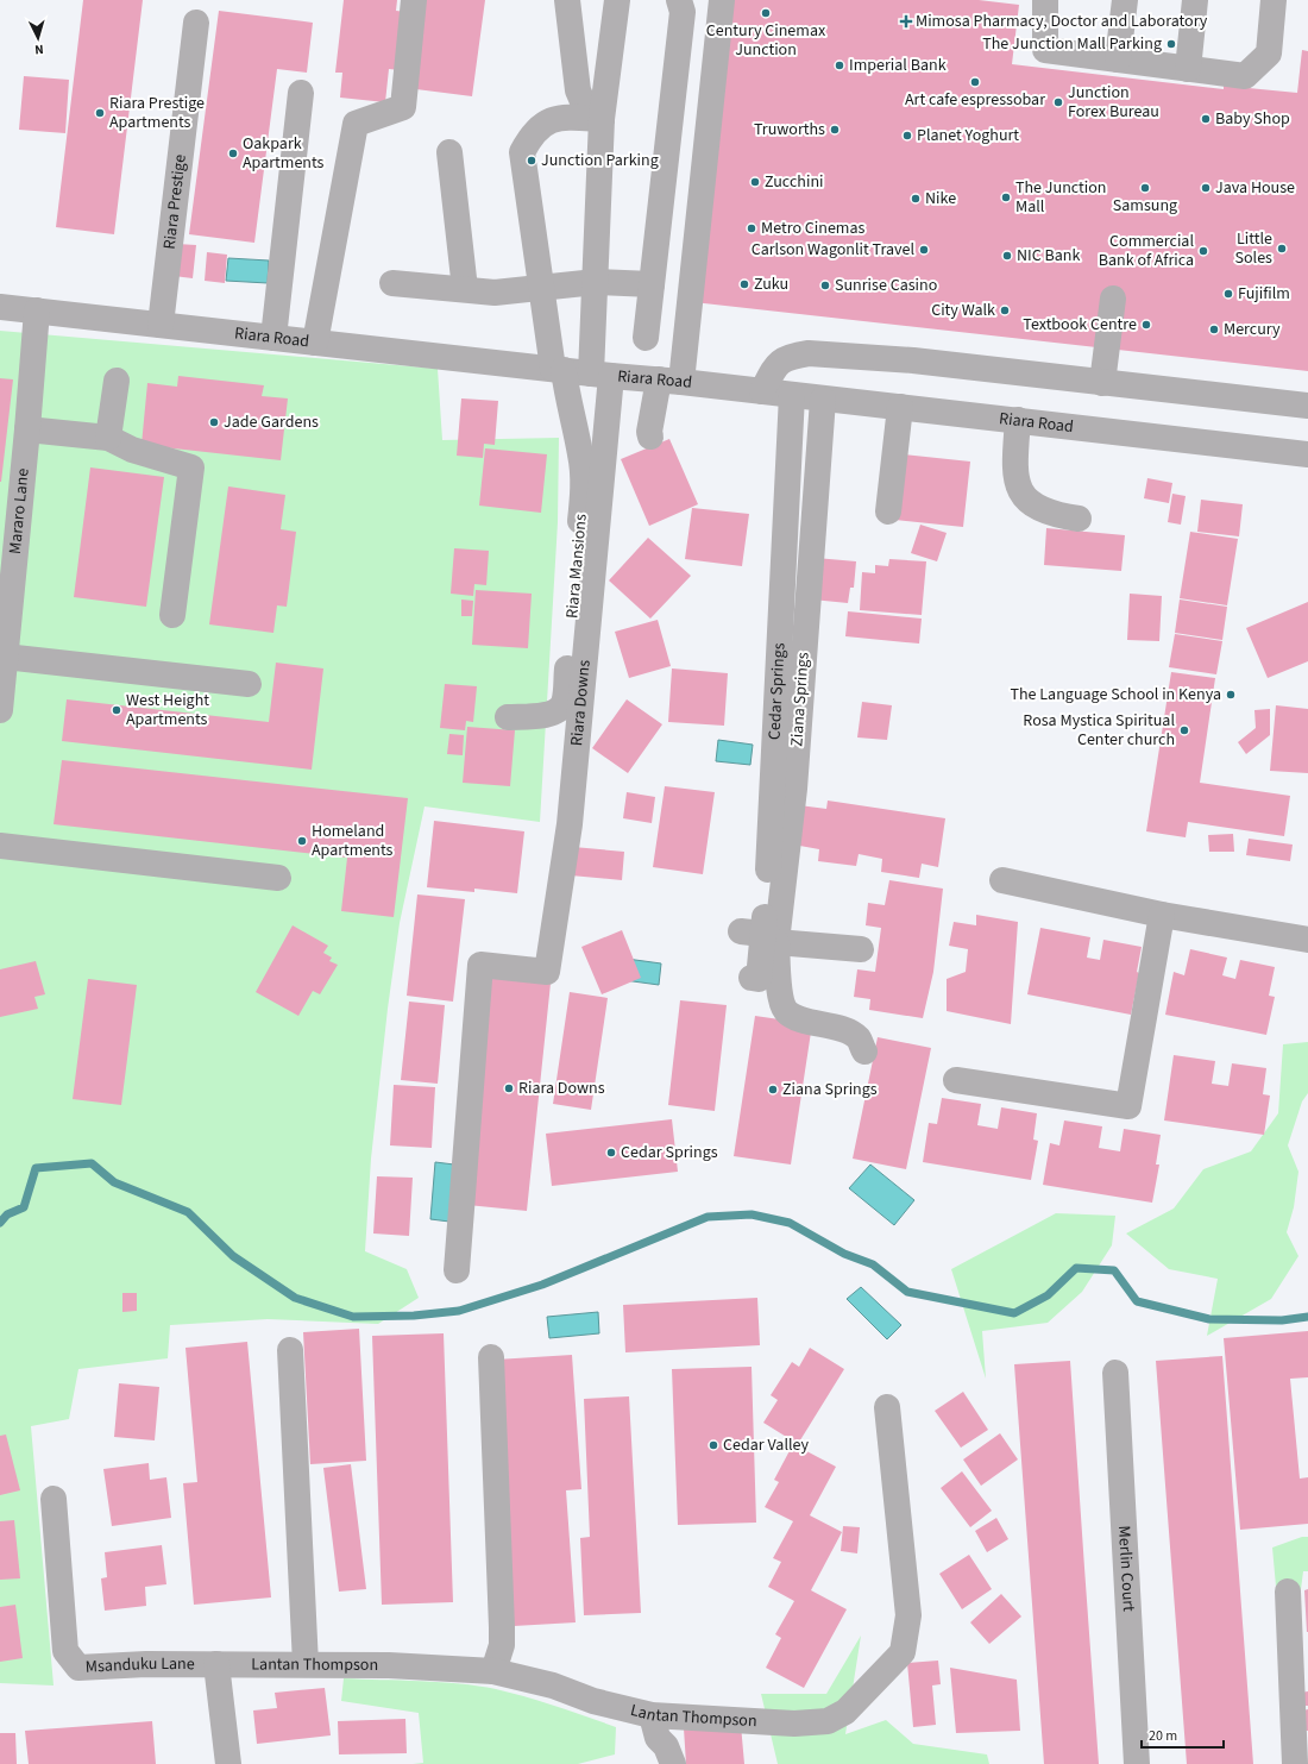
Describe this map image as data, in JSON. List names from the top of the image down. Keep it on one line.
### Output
{"streets":{"street":["Riara Prestige","Riara Road","Mararo Lane","Riara Mansions","Cedar Springs","Ziana Springs","Riara Downs","Merlin Court","Lantan Thompson","Msanduku Lane"]},"crossings":[["Riara Prestige","Riara Road"],["Riara Road","Mararo Lane"],["Riara Road","Riara Mansions"],["Riara Road","Cedar Springs"],["Riara Road","Ziana Springs"],["Riara Road","Riara Downs"],["Cedar Springs","Ziana Springs"],["Lantan Thompson","Msanduku Lane"]],"places":{"other":["Century Cinemax Junction","The Junction Mall Parking","Imperial Bank","Art cafe espressobar","Junction Forex Bureau","Riara Prestige Apartments","Baby Shop","Truworths","Planet Yoghurt","Oakpark Apartments","Junction Parking","Zucchini","Samsung","Java House","The Junction Mall","Nike","Metro Cinemas","Little Soles","Carlson Wagonlit Travel","Commercial Bank of Africa","NIC Bank","Zuku","Sunrise Casino","Fujifilm","City Walk","Textbook Centre","Mercury","Jade Gardens","The Language School in Kenya","West Height Apartments","Rosa Mystica Spiritual Center church","Homeland Apartments","Riara Downs","Ziana Springs","Cedar Springs","Cedar Valley"],"health":["Mimosa Pharmacy, Doctor and Laboratory"]},"scale_bar":"20 m","north":"bottom"}
